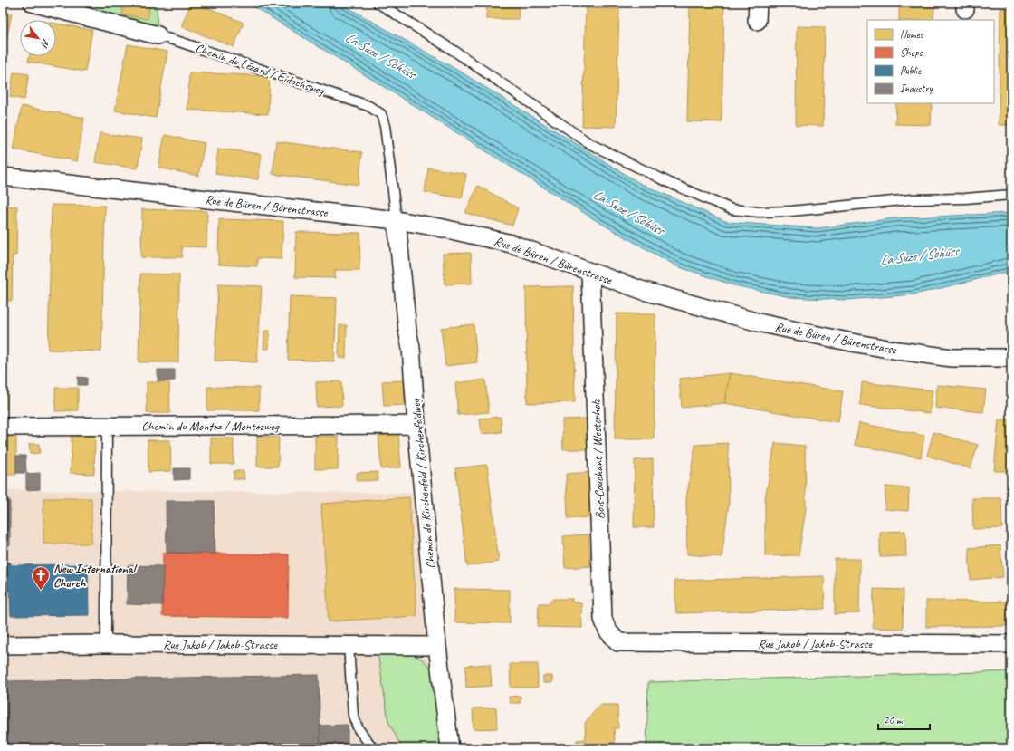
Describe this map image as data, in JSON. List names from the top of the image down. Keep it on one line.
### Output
{"streets":{"street":["Chemin du Lézard / Eidochsweg","Rue de Büren / Bürenstrasse","Chemin du Montoz / Montozweg","Bois-Couchant / Westerholz","Chemin du Kirchenfeld / Kirchenfeldweg","Rue Jakob / Jakob-Strasse"]},"crossings":[["Chemin du Lézard / Eidochsweg","Rue de Büren / Bürenstrasse"],["Chemin du Lézard / Eidochsweg","Chemin du Kirchenfeld / Kirchenfeldweg"],["Rue de Büren / Bürenstrasse","Bois-Couchant / Westerholz"],["Rue de Büren / Bürenstrasse","Chemin du Kirchenfeld / Kirchenfeldweg"],["Chemin du Montoz / Montozweg","Chemin du Kirchenfeld / Kirchenfeldweg"],["Bois-Couchant / Westerholz","Rue Jakob / Jakob-Strasse"],["Chemin du Kirchenfeld / Kirchenfeldweg","Rue Jakob / Jakob-Strasse"]],"water":["La Suze / Schüss"],"places":{"church":["New International Church"]},"legend":["Homes","Shops","Public","Industry"],"scale_bar":"20 m","north":"bottom right"}
